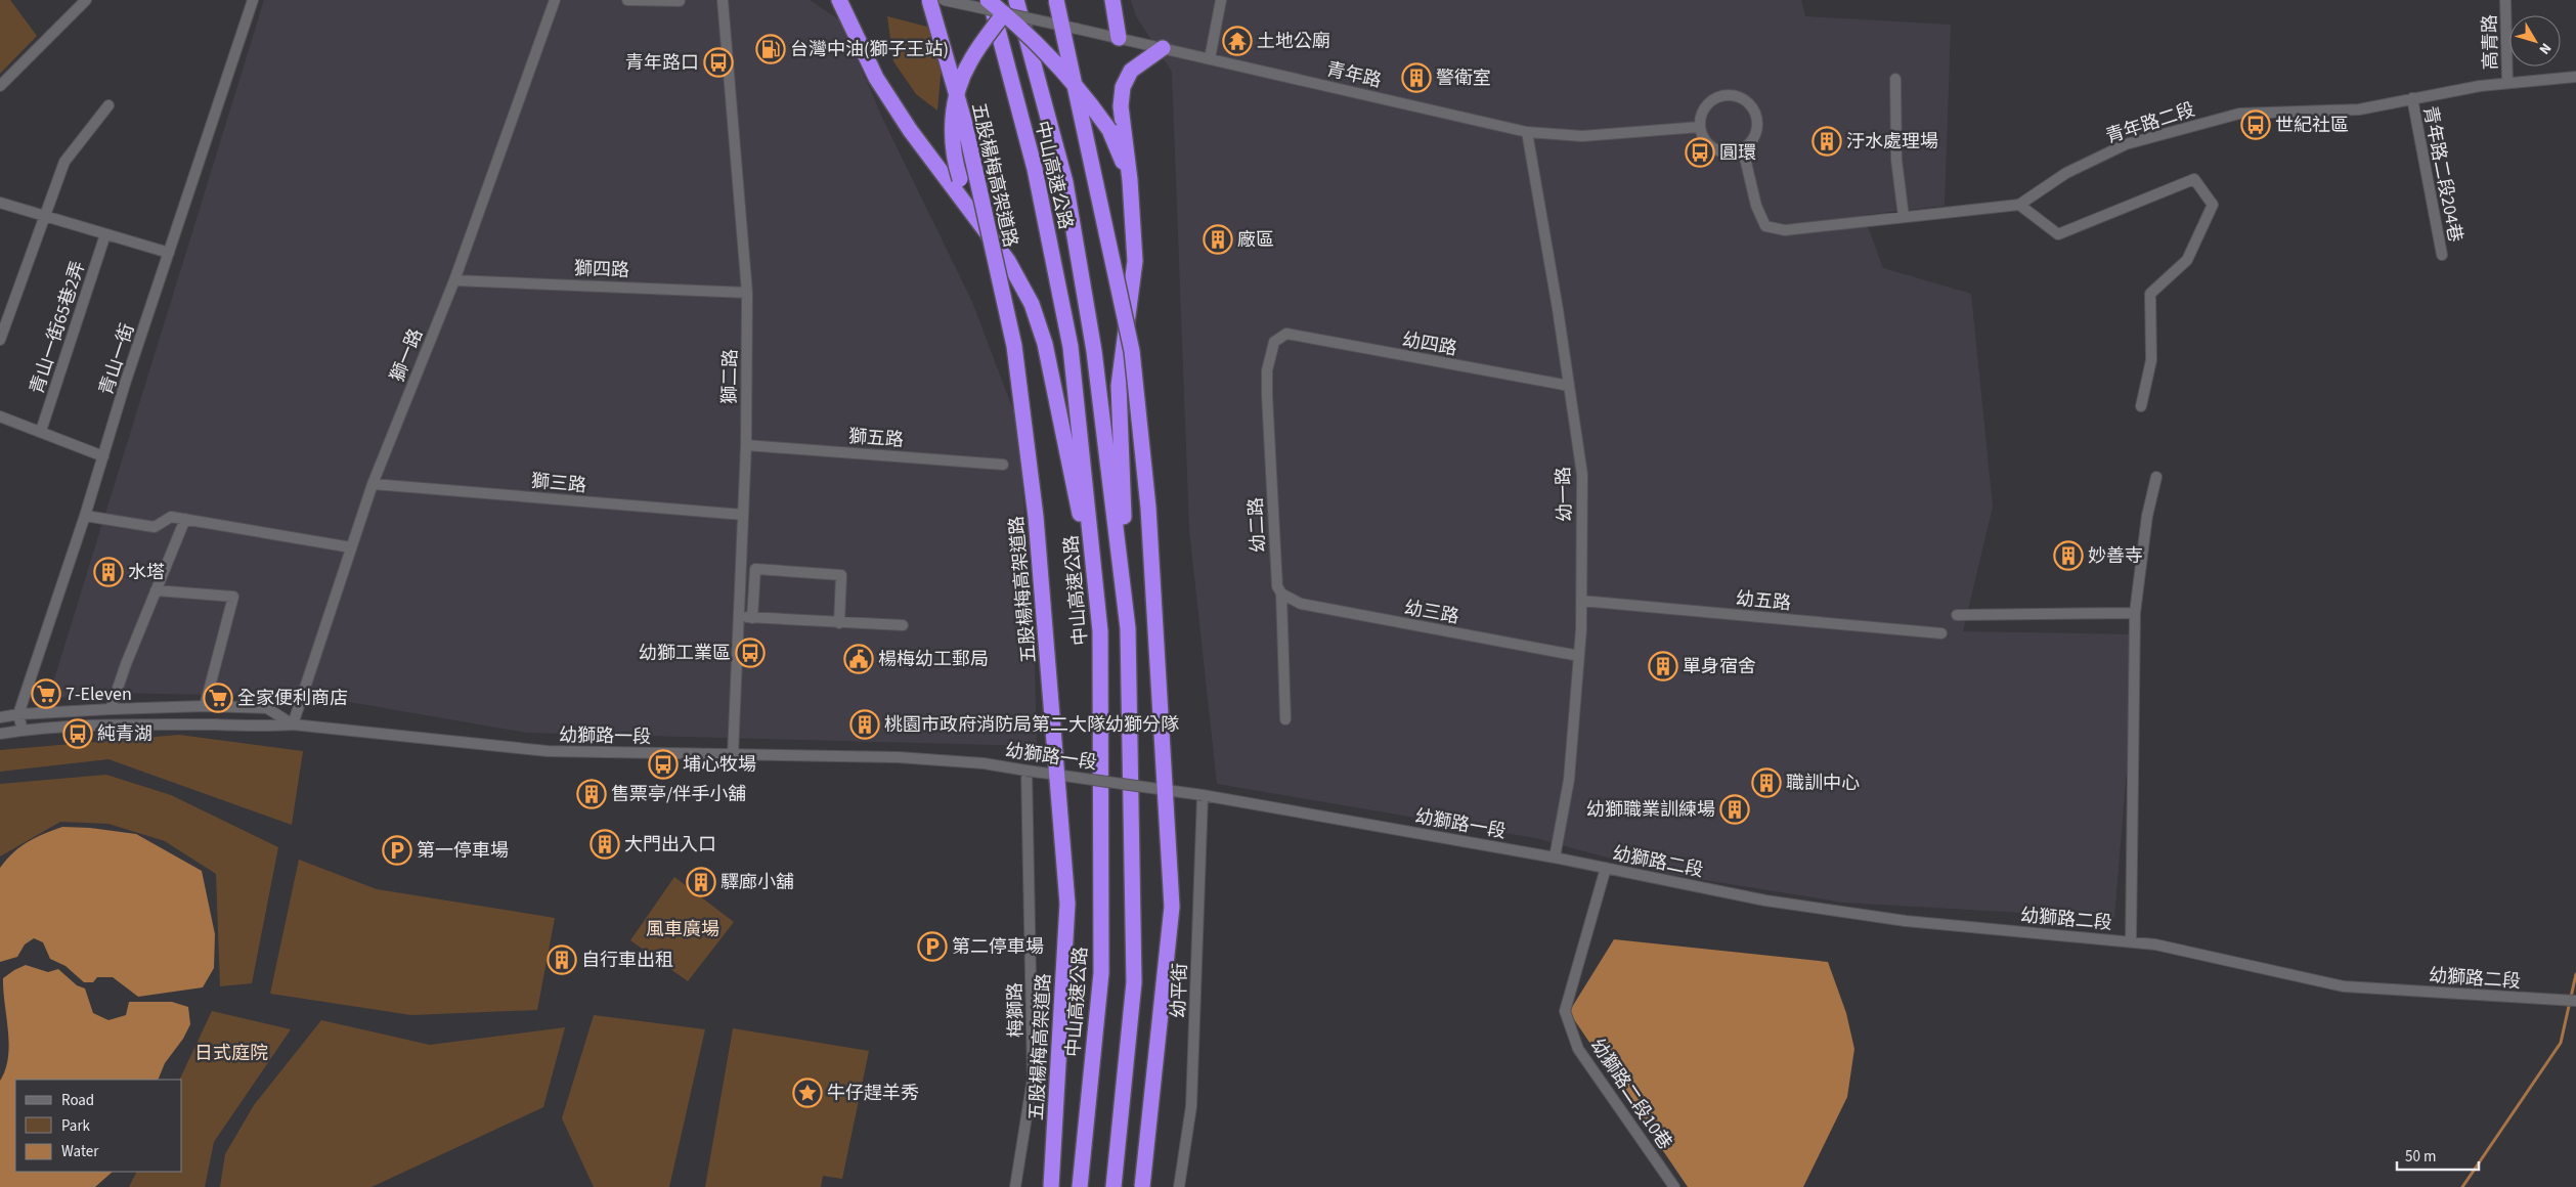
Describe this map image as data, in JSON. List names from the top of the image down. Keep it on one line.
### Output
{"streets":{"highway":["五股楊梅高架道路","中山高速公路"],"street":["高青路","青年路","青年路二段","青年路二段204巷","獅四路","青山一街65巷2弄","幼四路","獅一路","青山一街","獅二路","獅五路","獅三路","幼一路","幼二路","幼五路","幼三路","幼獅路一段","幼獅路二段","幼平街","梅獅路","幼獅路二段10巷"]},"crossings":[["高青路","青年路二段"],["青年路","青年路二段"],["青年路","幼一路"],["青年路二段","青年路二段204巷"],["獅四路","獅一路"],["獅四路","獅二路"],["幼四路","幼一路"],["幼四路","幼二路"],["獅一路","獅三路"],["獅一路","幼獅路一段"],["青山一街","幼獅路一段"],["獅二路","獅五路"],["獅二路","獅三路"],["獅二路","幼獅路一段"],["幼一路","幼五路"],["幼一路","幼三路"],["幼一路","幼獅路一段"],["幼一路","幼獅路二段"],["幼二路","幼三路"],["幼獅路一段","幼獅路二段"],["幼獅路一段","幼平街"],["幼獅路一段","梅獅路"],["幼獅路二段","幼獅路二段10巷"]],"parks":["風車廣場","日式庭院"],"places":{"temple":["土地公廟"],"fuel station":["台灣中油(獅子王站)"],"bus stop":["青年路口","世紀社區","圓環","幼獅工業區","純青湖","埔心牧場"],"building":["警衛室","汙水處理場","廠區","妙善寺","水塔","單身宿舍","桃園市政府消防局第二大隊幼獅分隊","職訓中心","售票亭/伴手小舖","幼獅職業訓練場","大門出入口","驛廊小舖","自行車出租"],"public building":["楊梅幼工郵局"],"supermarket":["7-Eleven","全家便利商店"],"parking":["第一停車場","第二停車場"],"place":["牛仔趕羊秀"]},"legend":["Road","Park","Water"],"scale_bar":"50 m","north":"bottom right"}
